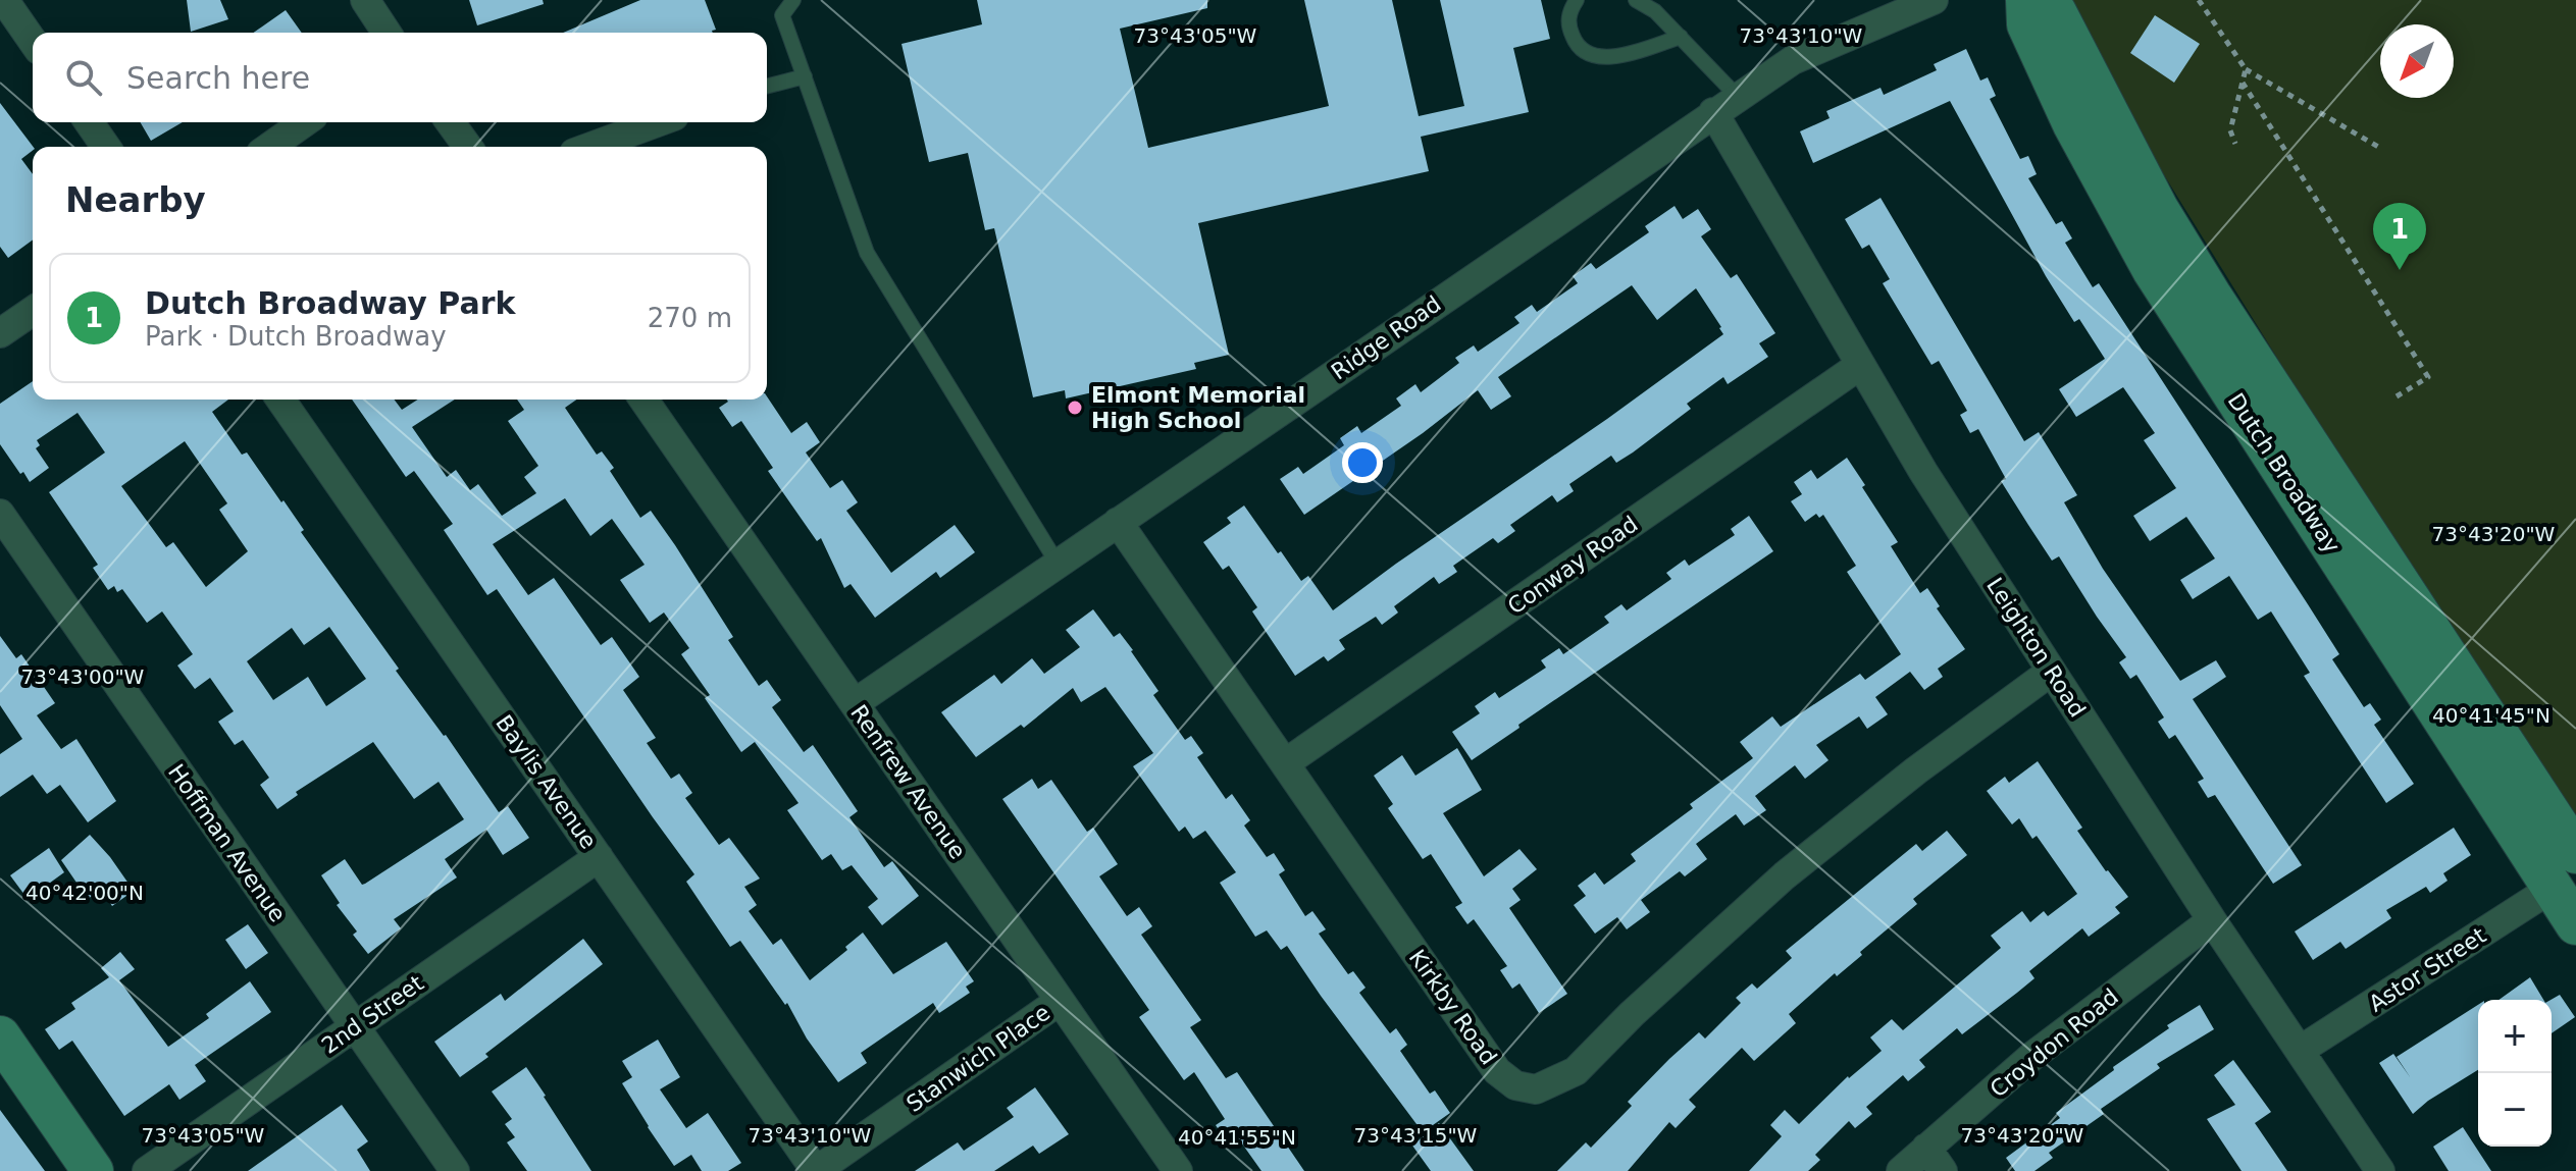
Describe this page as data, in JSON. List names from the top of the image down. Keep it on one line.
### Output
{"streets":{"main road":["Dutch Broadway"],"street":["Ridge Road","Conway Road","Leighton Road","Baylis Avenue","Renfrew Avenue","Hoffman Avenue","Astor Street","Kirkby Road","2nd Street","Croydon Road","Stanwich Place"]},"crossings":[["Ridge Road","Leighton Road"],["Ridge Road","Renfrew Avenue"],["Ridge Road","Kirkby Road"],["Dutch Broadway","Astor Street"],["Conway Road","Leighton Road"],["Conway Road","Kirkby Road"],["Leighton Road","Astor Street"],["Leighton Road","Kirkby Road"],["Leighton Road","Croydon Road"],["Baylis Avenue","2nd Street"],["Baylis Avenue","Stanwich Place"],["Renfrew Avenue","Stanwich Place"],["Hoffman Avenue","2nd Street"]],"places":["Elmont Memorial High School"],"north":"bottom left","page":{"search":"Search here","heading":"Nearby","pins":"1","list":[{"mark":"1","name":"Dutch Broadway Park","note":"Park · Dutch Broadway","value":"270 m"}],"map_buttons":["+","−"]},"coordinates":["73°43'05\"W","73°43'10\"W","73°43'20\"W","73°43'00\"W","40°41'45\"N","40°42'00\"N","73°43'15\"W","40°41'55\"N"]}
